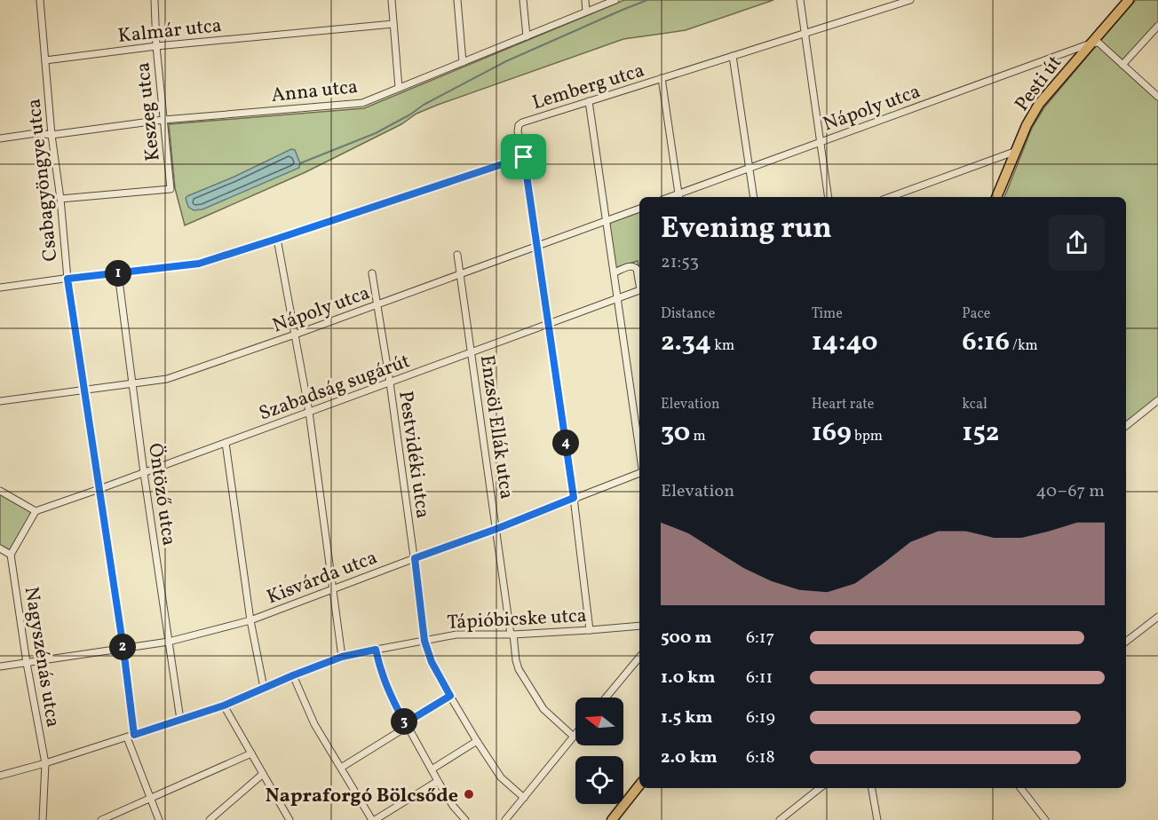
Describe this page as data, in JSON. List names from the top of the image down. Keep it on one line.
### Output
{"streets":{"main road":["Pesti út"],"street":["Kalmár utca","Lemberg utca","Anna utca","Nápoly utca","Keszeg utca","Csabagyöngye utca","Szabadság sugárút","Enzsöl Ellák utca","Pestvidéki utca","Öntöző utca","Kisvárda utca","Tápióbicske utca","Nagyszénás utca"]},"crossings":[["Kalmár utca","Keszeg utca"],["Kalmár utca","Csabagyöngye utca"],["Pesti út","Nápoly utca"],["Anna utca","Keszeg utca"],["Anna utca","Csabagyöngye utca"],["Nápoly utca","Csabagyöngye utca"],["Nápoly utca","Enzsöl Ellák utca"],["Nápoly utca","Pestvidéki utca"],["Nápoly utca","Öntöző utca"],["Keszeg utca","Csabagyöngye utca"],["Csabagyöngye utca","Szabadság sugárút"],["Csabagyöngye utca","Kisvárda utca"],["Csabagyöngye utca","Tápióbicske utca"],["Szabadság sugárút","Enzsöl Ellák utca"],["Szabadság sugárút","Pestvidéki utca"],["Szabadság sugárút","Öntöző utca"],["Enzsöl Ellák utca","Kisvárda utca"],["Enzsöl Ellák utca","Tápióbicske utca"],["Pestvidéki utca","Kisvárda utca"],["Pestvidéki utca","Tápióbicske utca"],["Öntöző utca","Kisvárda utca"],["Öntöző utca","Tápióbicske utca"],["Kisvárda utca","Nagyszénás utca"],["Tápióbicske utca","Nagyszénás utca"]],"places":["Napraforgó Bölcsőde"],"north":"left","page":{"heading":["Evening run","21:53"],"pins":["1","4","2","3"],"stats":[["Distance","2.34 km"],["Time","14:40"],["Pace","6:16 /km"],["Elevation","30 m"],["Heart rate","169 bpm"],["kcal","152"]],"chart":["Elevation","40–67 m"],"list":[{"name":"500 m","note":"6:17"},{"name":"1.0 km","note":"6:11"},{"name":"1.5 km","note":"6:19"},{"name":"2.0 km","note":"6:18"}]}}
